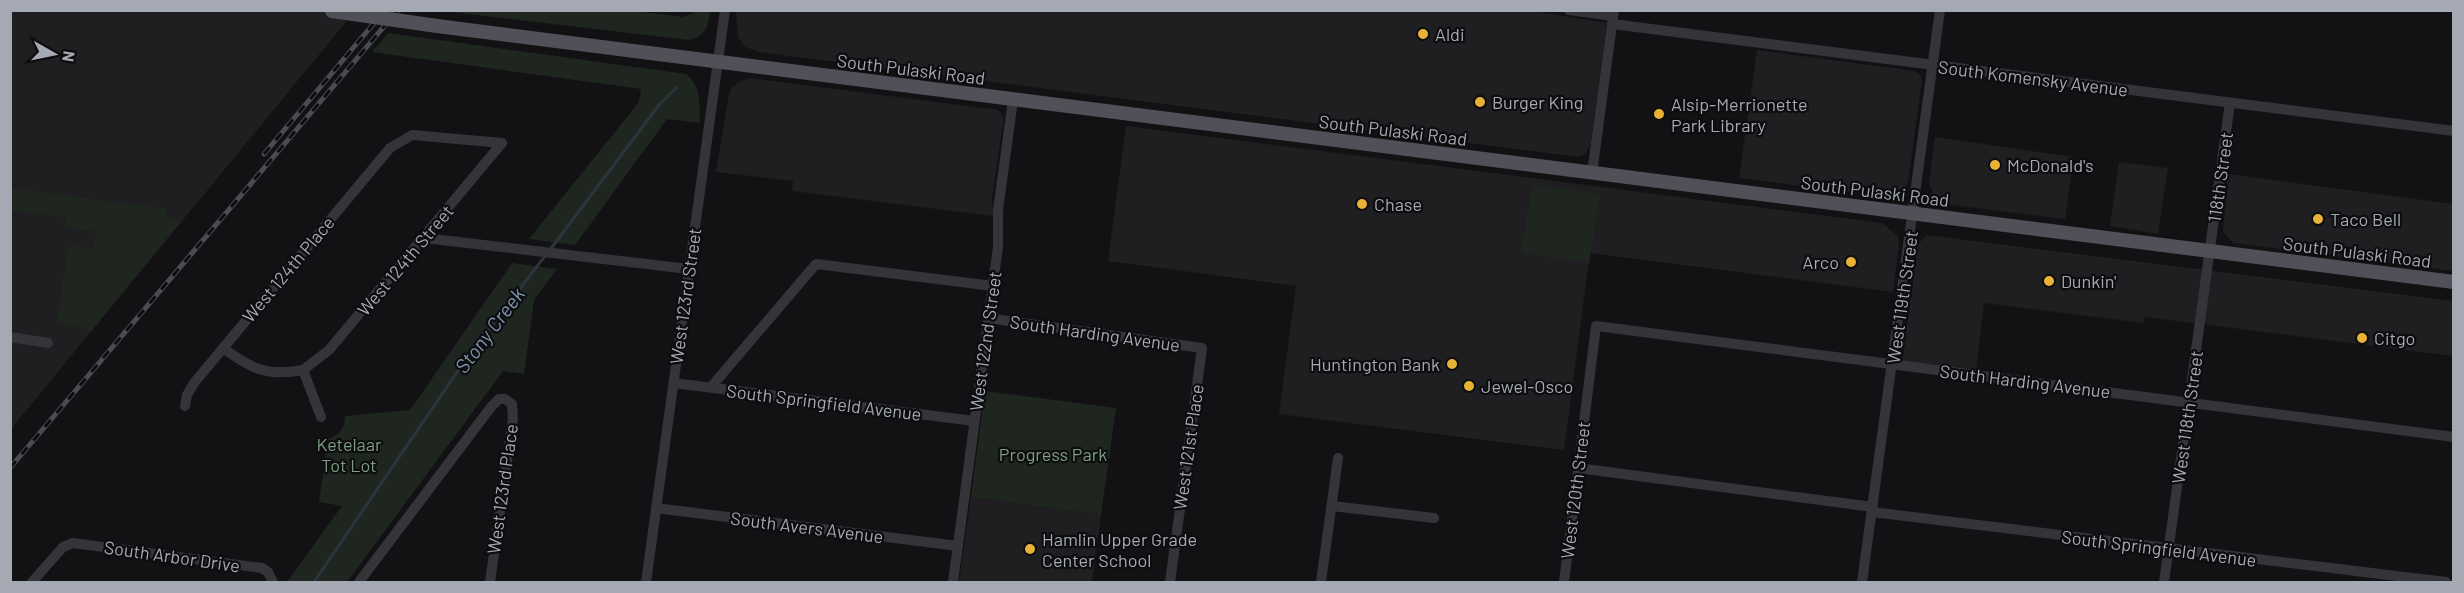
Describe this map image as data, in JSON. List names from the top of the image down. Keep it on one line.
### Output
{"streets":{"main road":["South Pulaski Road"],"street":["South Komensky Avenue","118th Street","West 124th Street","West 124th Place","West 123rd Street","West 119th Street","South Harding Avenue","West 122nd Street","South Springfield Avenue","West 118th Street","West 121st Place","West 123rd Place","West 120th Street","South Avers Avenue","South Arbor Drive"]},"crossings":[["South Pulaski Road","118th Street"],["South Pulaski Road","West 123rd Street"],["South Pulaski Road","West 119th Street"],["South Pulaski Road","West 122nd Street"],["South Pulaski Road","West 118th Street"],["South Komensky Avenue","118th Street"],["South Komensky Avenue","West 119th Street"],["118th Street","West 118th Street"],["West 124th Street","West 124th Place"],["West 123rd Street","South Springfield Avenue"],["West 123rd Street","South Avers Avenue"],["West 119th Street","South Harding Avenue"],["West 119th Street","South Springfield Avenue"],["South Harding Avenue","West 122nd Street"],["South Harding Avenue","West 118th Street"],["South Harding Avenue","West 121st Place"],["South Harding Avenue","West 120th Street"],["West 122nd Street","South Springfield Avenue"],["West 122nd Street","South Avers Avenue"],["South Springfield Avenue","West 118th Street"],["South Springfield Avenue","West 120th Street"]],"water":["Stony Creek"],"parks":["Ketelaar Tot Lot","Progress Park"],"places":["Aldi","Burger King","Alsip-Merrionette Park Library","McDonald's","Chase","Taco Bell","Arco","Dunkin'","Citgo","Huntington Bank","Jewel-Osco","Hamlin Upper Grade Center School"],"north":"right"}
